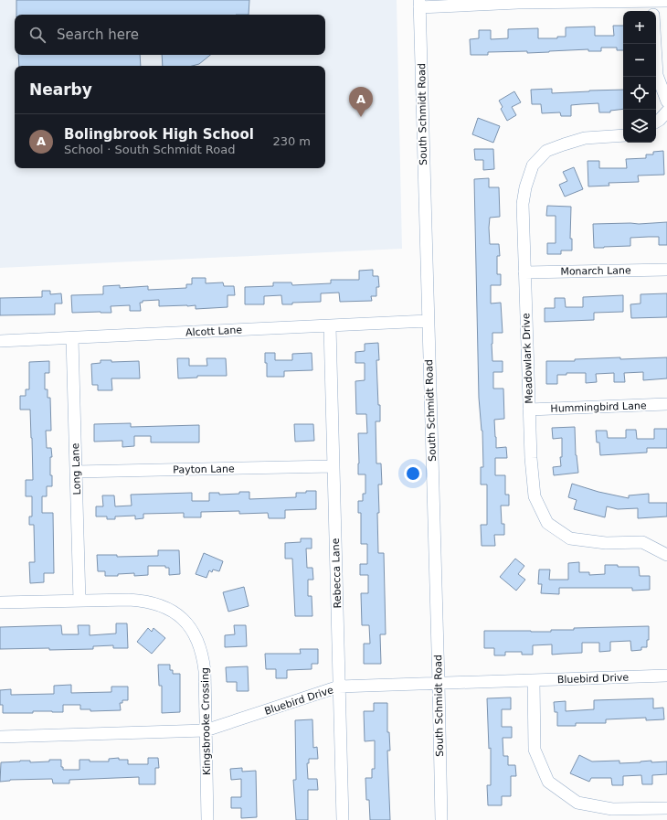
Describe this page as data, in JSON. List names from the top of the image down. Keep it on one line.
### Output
{"streets":{"street":["South Schmidt Road","Monarch Lane","Alcott Lane","Meadowlark Drive","Hummingbird Lane","Long Lane","Payton Lane","Rebecca Lane","Bluebird Drive","Kingsbrooke Crossing"]},"crossings":[["South Schmidt Road","Alcott Lane"],["South Schmidt Road","Bluebird Drive"],["Monarch Lane","Meadowlark Drive"],["Alcott Lane","Long Lane"],["Alcott Lane","Rebecca Lane"],["Meadowlark Drive","Hummingbird Lane"],["Long Lane","Payton Lane"],["Long Lane","Kingsbrooke Crossing"],["Payton Lane","Rebecca Lane"],["Rebecca Lane","Bluebird Drive"],["Bluebird Drive","Kingsbrooke Crossing"]],"page":{"map_buttons":["+","−"],"search":"Search here","heading":"Nearby","pins":"A","list":[{"mark":"A","name":"Bolingbrook High School","note":"School · South Schmidt Road","value":"230 m"}]}}
